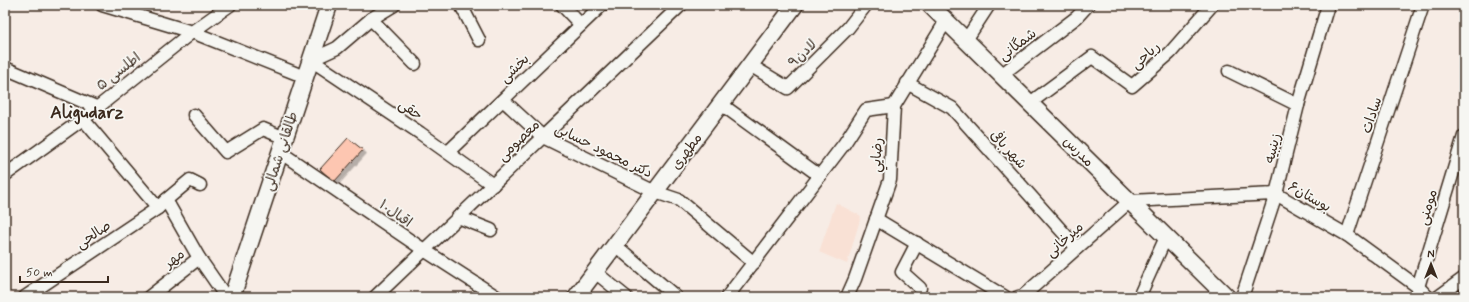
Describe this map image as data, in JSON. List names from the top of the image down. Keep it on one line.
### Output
{"streets":{"street":["شمگانی","لادن۹","ریاحی","بخشی","اطلسی ۵","حقی","سادات","معصومی","زینبیه","شهر بافی","دکتر محمود حسابی","طالقانی شمالی","مطهری","مدرس","رضایي","بوستان۶","مومنی","اقبال۱۰","صالحی","میرخانی","مهر"]},"crossings":[["شمگانی","مدرس"],["لادن۹","مطهری"],["ریاحی","مدرس"],["بخشی","حقی"],["بخشی","دکتر محمود حسابی"],["حقی","معصومی"],["حقی","طالقانی شمالی"],["سادات","بوستان۶"],["معصومی","دکتر محمود حسابی"],["معصومی","اقبال۱۰"],["زینبیه","بوستان۶"],["شهر بافی","رضایي"],["شهر بافی","میرخانی"],["دکتر محمود حسابی","مطهری"],["طالقانی شمالی","اقبال۱۰"],["مدرس","رضایي"],["مدرس","بوستان۶"],["مدرس","میرخانی"],["بوستان۶","مومنی"],["بوستان۶","میرخانی"]],"districts":["Aligudarz"],"scale_bar":"50 m","north":"top"}
